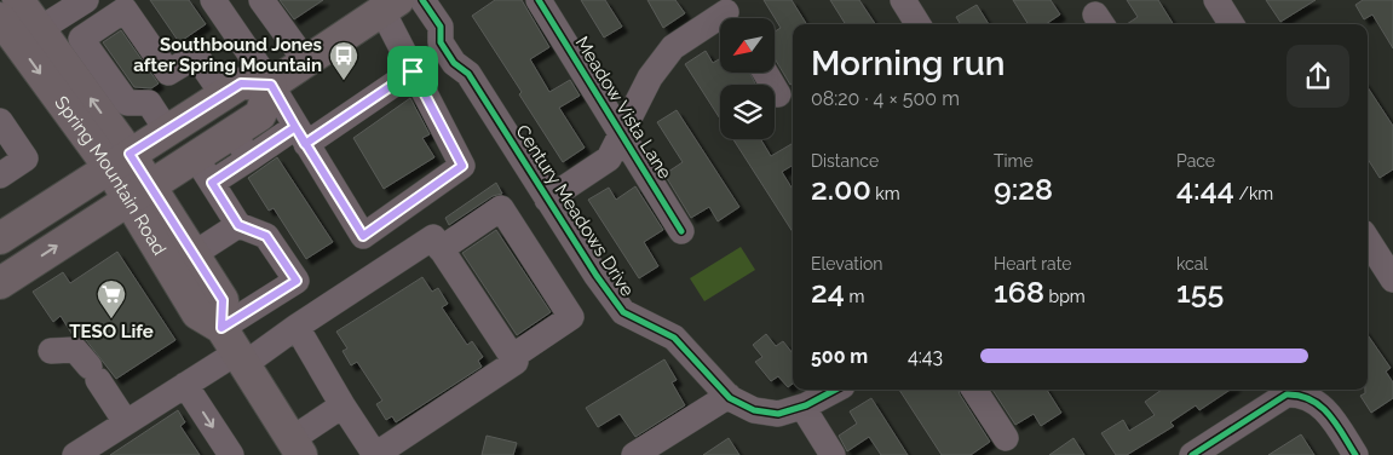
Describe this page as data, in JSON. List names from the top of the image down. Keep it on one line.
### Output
{"streets":{"main road":["Spring Mountain Road"],"street":["Meadow Vista Lane","Century Meadows Drive"]},"places":{"bus stop":["Southbound Jones after Spring Mountain"],"supermarket":["TESO Life"]},"north":"bottom left","page":{"heading":["Morning run","08:20 · 4 × 500 m"],"stats":[["Distance","2.00 km"],["Time","9:28"],["Pace","4:44 /km"],["Elevation","24 m"],["Heart rate","168 bpm"],["kcal","155"]],"list":[{"name":"500 m","note":"4:43"}]}}
